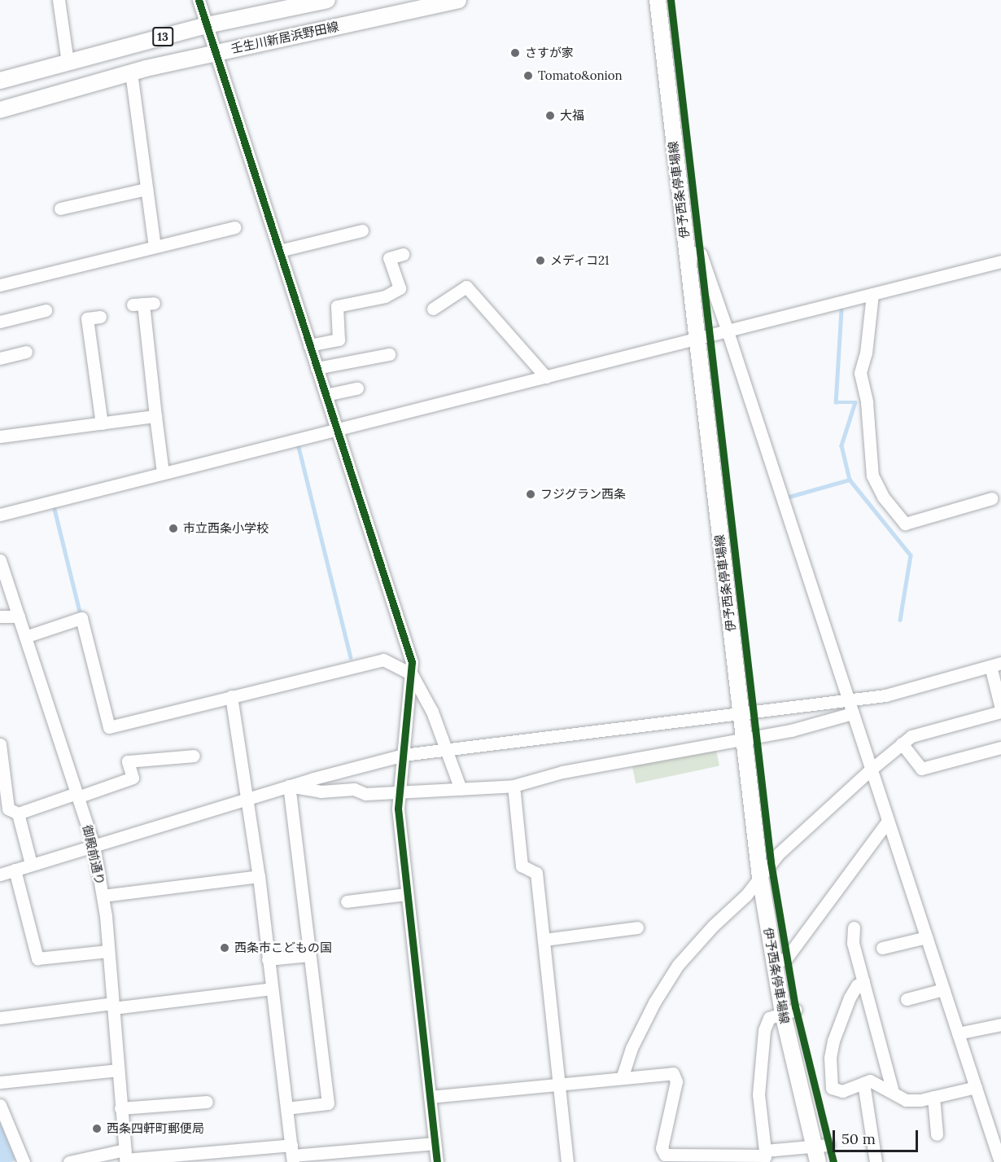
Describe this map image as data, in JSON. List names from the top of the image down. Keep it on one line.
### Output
{"streets":{"main road":["13","壬生川新居浜野田線","伊予西条停車場線"],"street":["御殿前通り"]},"places":["さすが家","Tomato&onion","大福","メディコ21","フジグラン西条","市立西条小学校","西条市こどもの国","西条四軒町郵便局"],"scale_bar":"50 m"}
